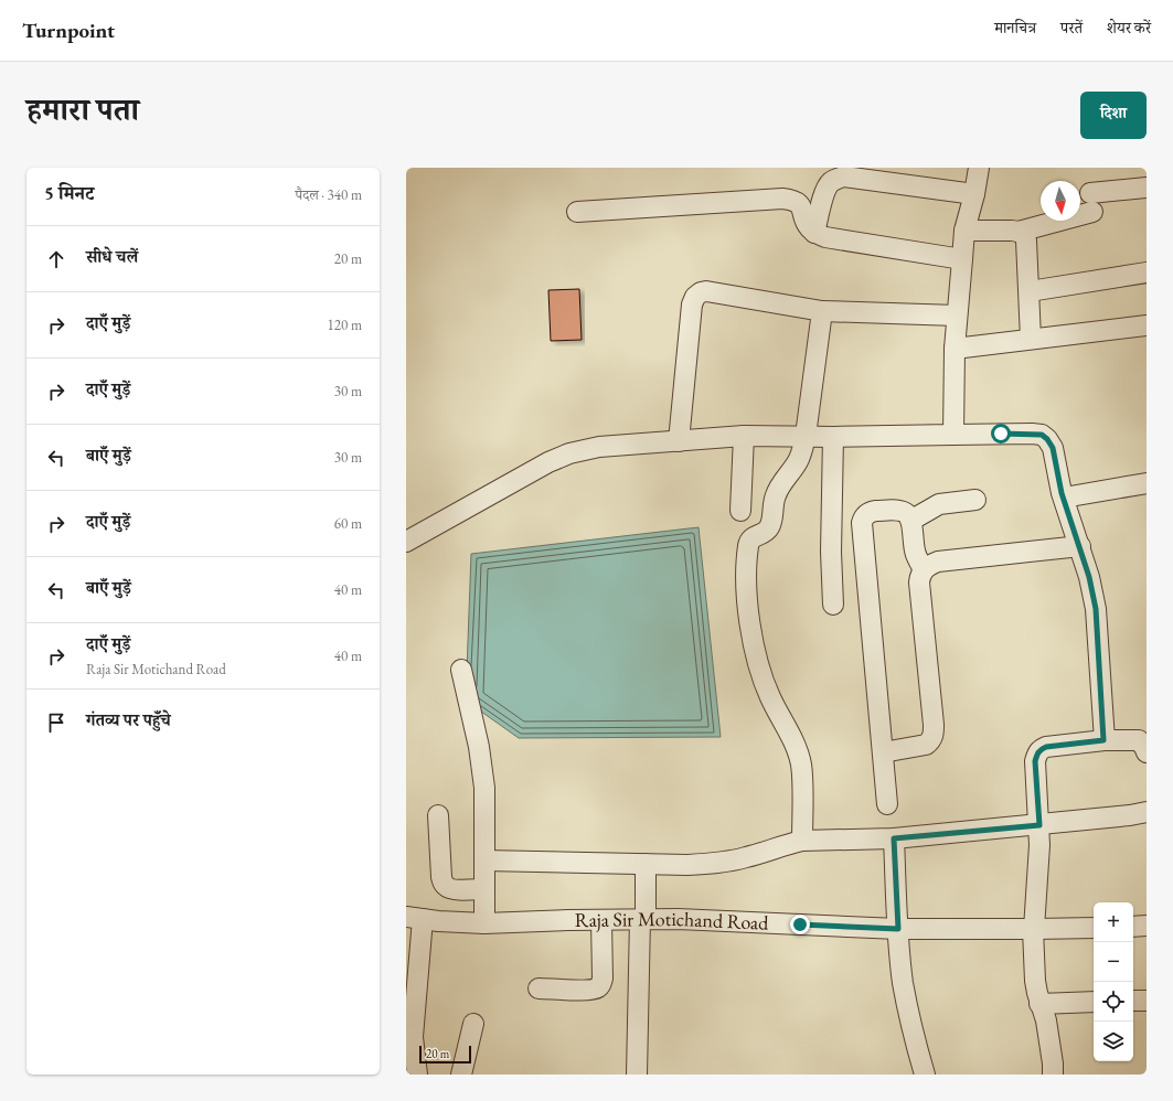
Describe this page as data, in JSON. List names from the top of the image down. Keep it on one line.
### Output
{"streets":{"street":["Raja Sir Motichand Road"]},"scale_bar":"20 m","north":"bottom","page":{"header":"Turnpoint","nav":["मानचित्र","परतें","शेयर करें"],"title":"हमारा पता","buttons":"दिशा","heading":["5 मिनट","पैदल · 340 m"],"list":[["सीधे चलें","20 m"],["दाएँ मुड़ें","120 m"],["दाएँ मुड़ें","30 m"],["बाएँ मुड़ें","30 m"],["दाएँ मुड़ें","60 m"],["बाएँ मुड़ें","40 m"],["दाएँ मुड़ें","Raja Sir Motichand Road","40 m"],"गंतव्य पर पहुँचे"],"map_buttons":["+","−"],"scale":"20 m"}}
